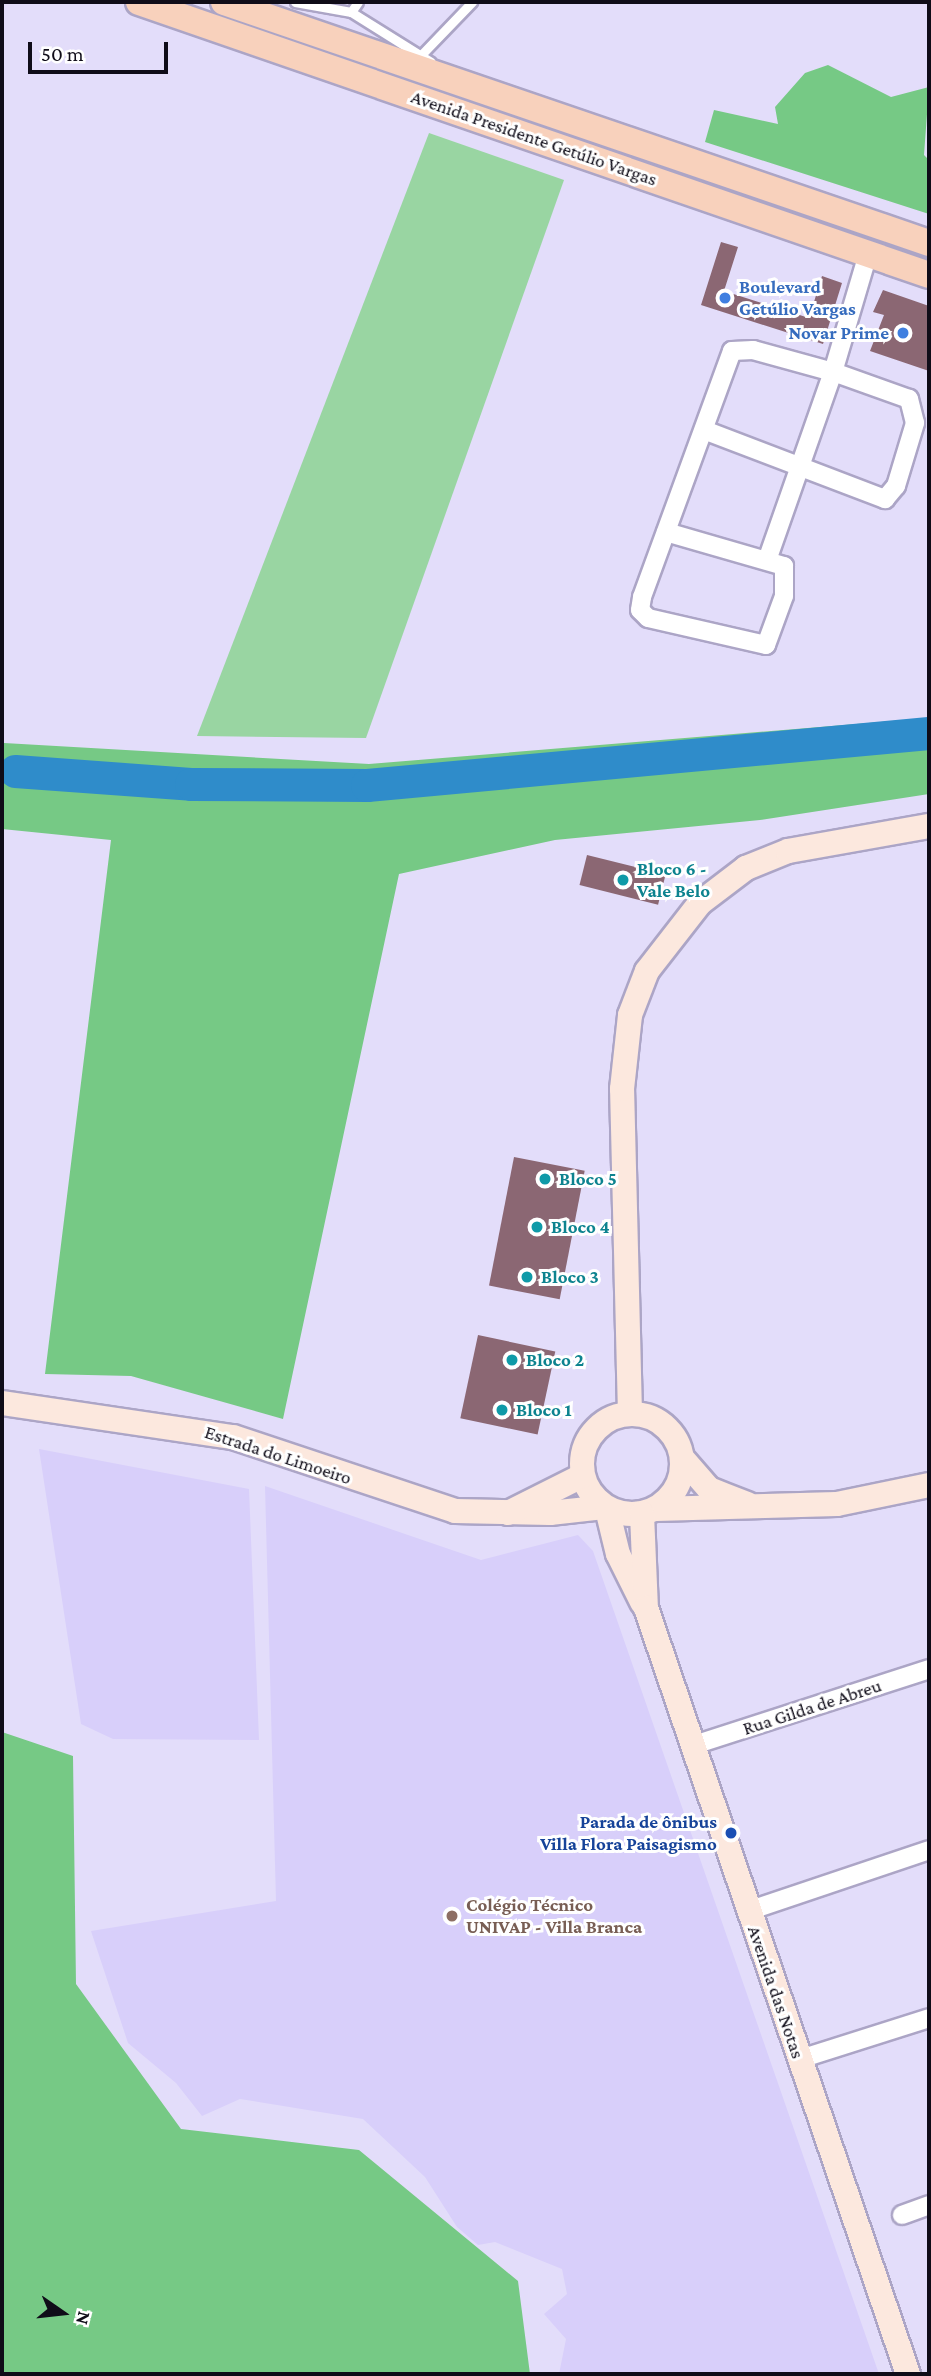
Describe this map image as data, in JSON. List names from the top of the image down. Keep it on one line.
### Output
{"streets":{"main road":["Avenida Presidente Getúlio Vargas","Estrada do Limoeiro","Avenida das Notas"],"street":["Rua Gilda de Abreu"]},"crossings":[["Estrada do Limoeiro","Avenida das Notas"],["Rua Gilda de Abreu","Avenida das Notas"]],"places":["Boulevard Getúlio Vargas","Novar Prime","Bloco 6 - Vale Belo","Bloco 5","Bloco 4","Bloco 3","Bloco 2","Bloco 1","Parada de ônibus Villa Flora Paisagismo","Colégio Técnico UNIVAP - Villa Branca"],"scale_bar":"50 m","north":"right"}
